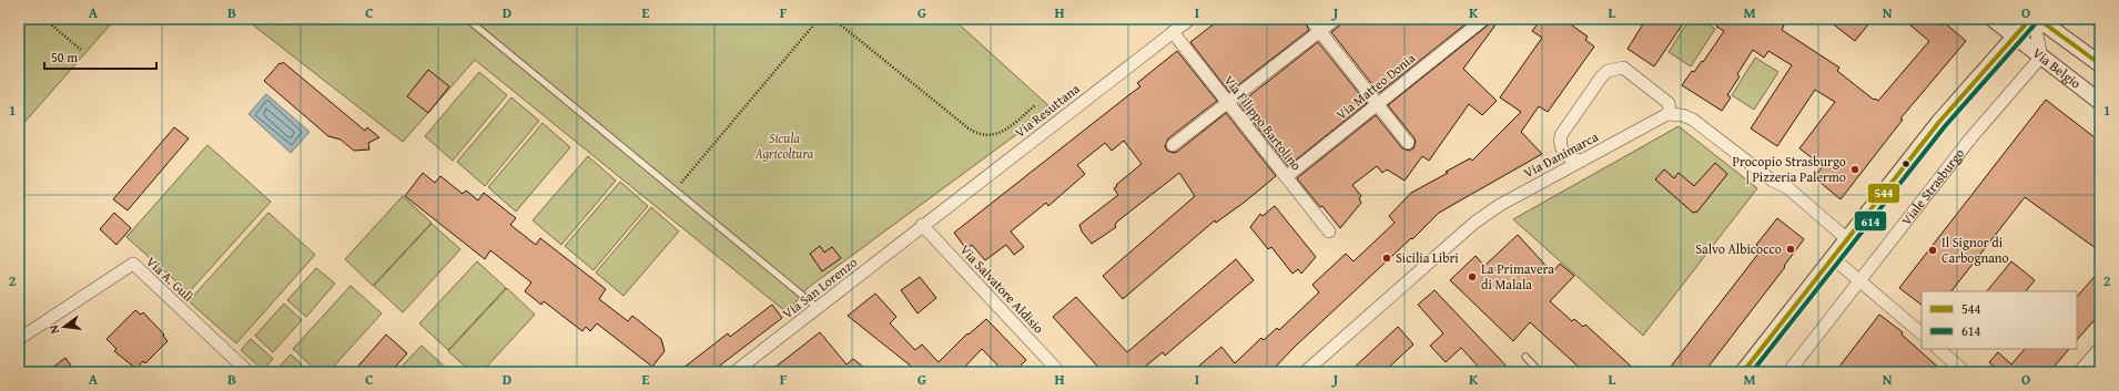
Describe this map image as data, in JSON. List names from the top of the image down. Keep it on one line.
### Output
{"streets":{"street":["Via Belgio","Via Matteo Donia","Via Resuttana","Via Filippo Bartolino","Via Danimarca","Viale Strasburgo","Via A. Gulì","Via San Lorenzo","Via Salvatore Aldisio"]},"crossings":[["Via Belgio","Viale Strasburgo"],["Via Matteo Donia","Via Filippo Bartolino"],["Via Resuttana","Via Filippo Bartolino"],["Via Resuttana","Via San Lorenzo"],["Via Resuttana","Via Salvatore Aldisio"],["Via San Lorenzo","Via Salvatore Aldisio"]],"parks":["Sicula Agricoltura"],"places":["Procopio Strasburgo | Pizzeria Palermo","Salvo Albicocco","Il Signor di Carbognano","Sicilia Libri","La Primavera di Malala"],"lines":["transit line 544","transit line 614"],"legend":["544","614"],"scale_bar":"50 m","north":"left","grid":{"columns":["A","B","C","D","E","F","G","H","I","J","K","L","M","N","O"],"rows":["1","2"]}}
